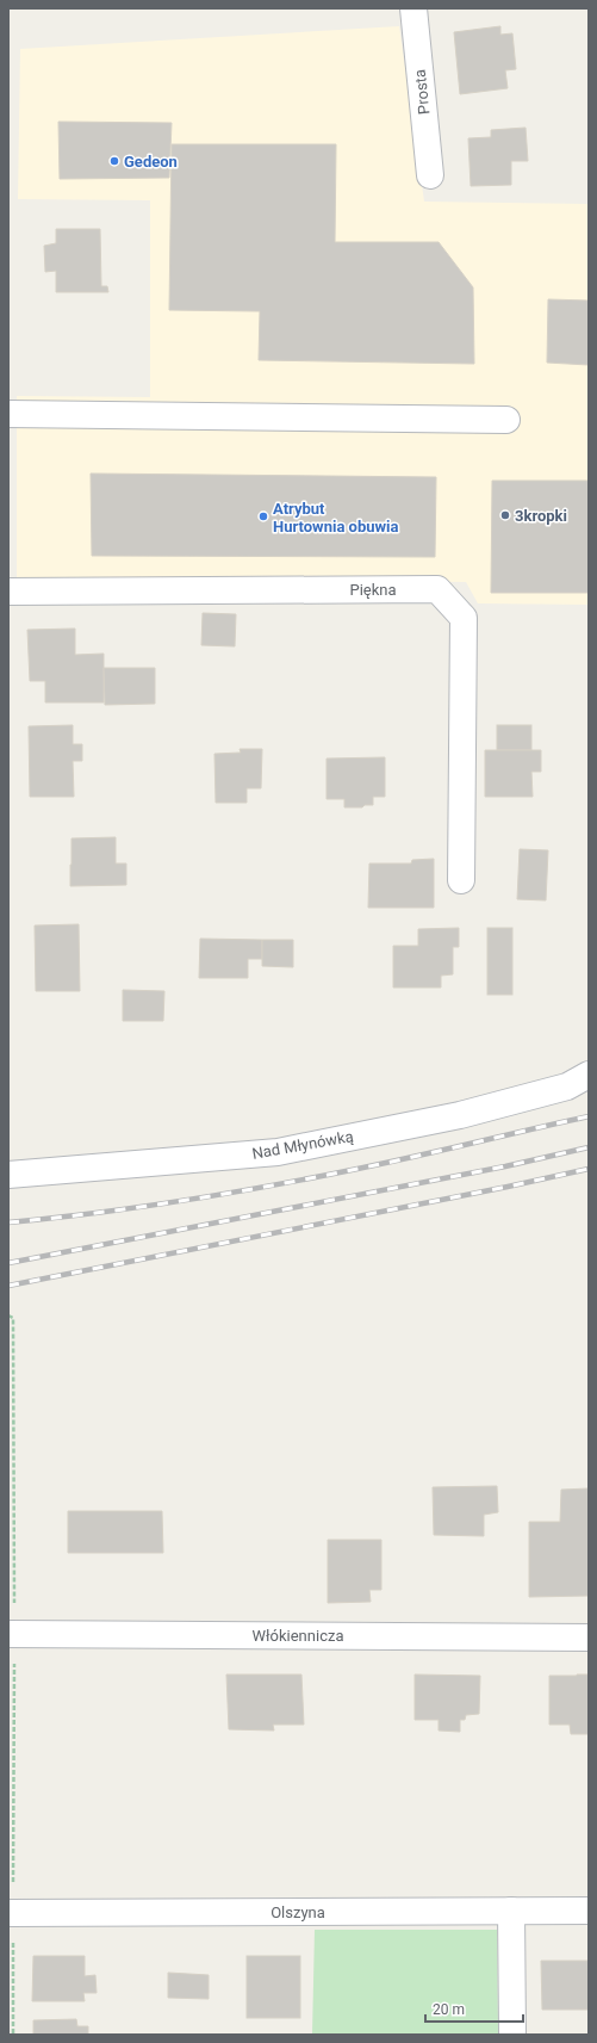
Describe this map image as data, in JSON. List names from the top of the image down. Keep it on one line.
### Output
{"streets":{"street":["Prosta","Piękna","Nad Młynówką","Włókiennicza","Olszyna"]},"places":["Gedeon","3kropki","Atrybut Hurtownia obuwia"],"scale_bar":"20 m"}
